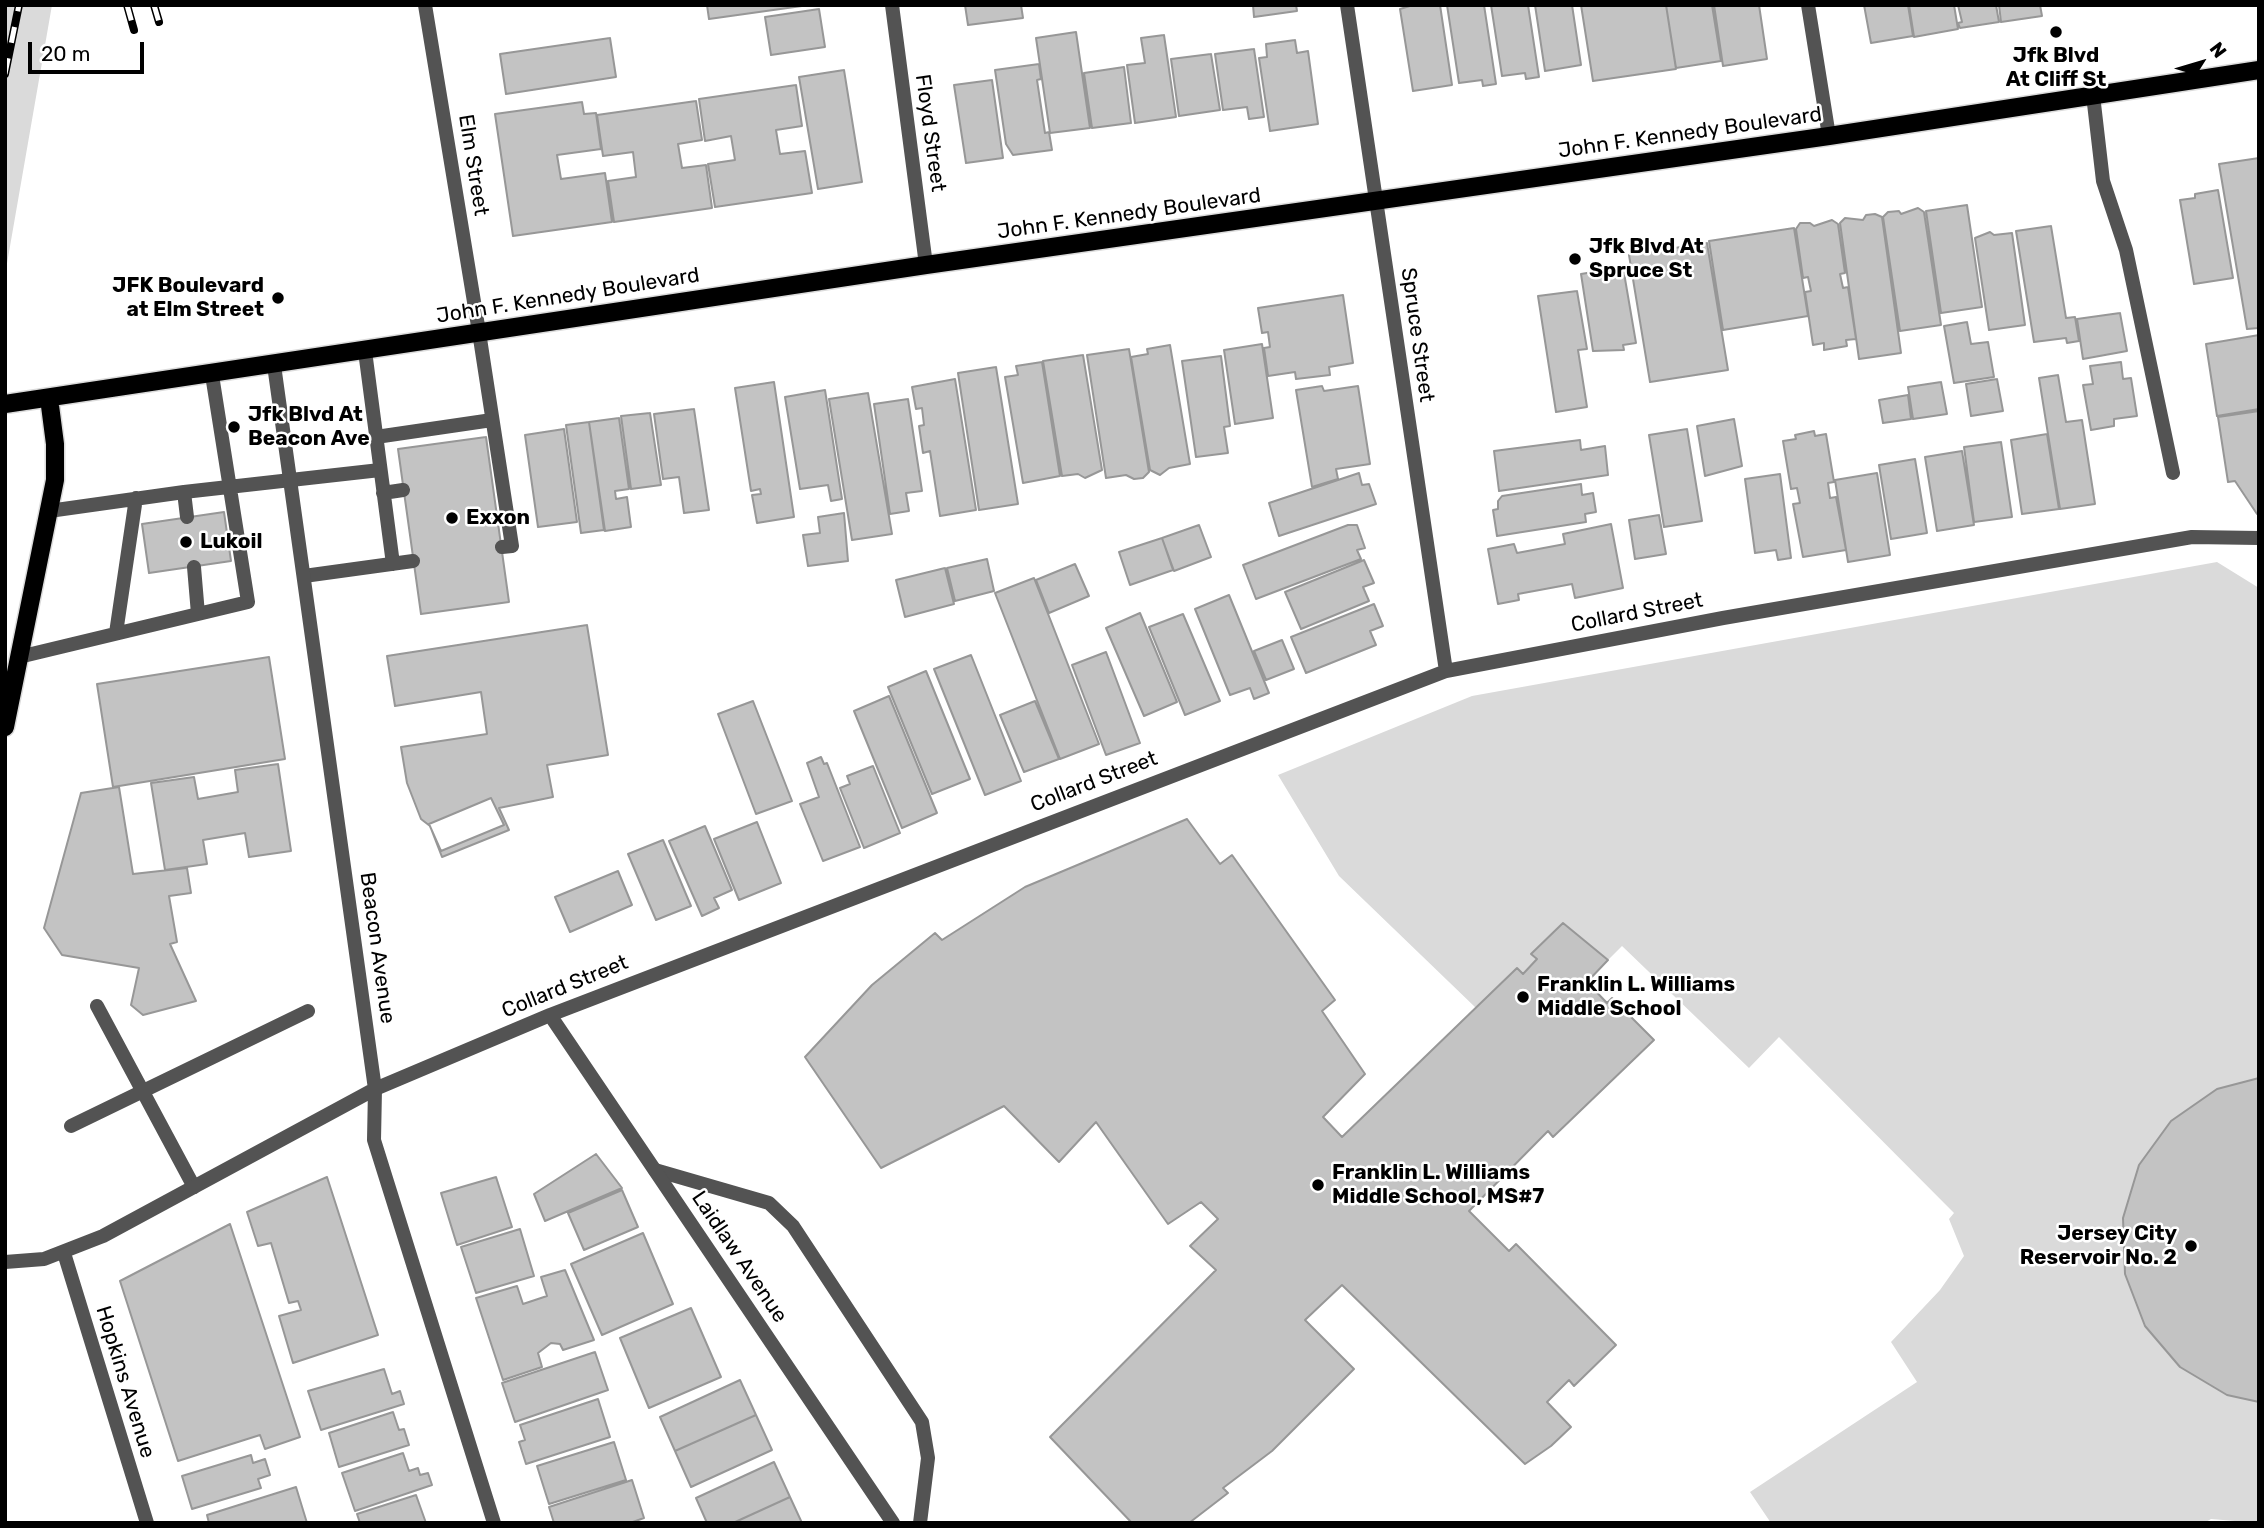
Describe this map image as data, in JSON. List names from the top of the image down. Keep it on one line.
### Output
{"streets":{"main road":["John F. Kennedy Boulevard"],"street":["Floyd Street","Elm Street","Spruce Street","Collard Street","Beacon Avenue","Laidlaw Avenue","Hopkins Avenue"]},"crossings":[["Floyd Street","John F. Kennedy Boulevard"],["John F. Kennedy Boulevard","Elm Street"],["John F. Kennedy Boulevard","Spruce Street"],["John F. Kennedy Boulevard","Beacon Avenue"],["Spruce Street","Collard Street"],["Collard Street","Beacon Avenue"],["Collard Street","Laidlaw Avenue"],["Collard Street","Hopkins Avenue"]],"places":["Jfk Blvd At Cliff St","Jfk Blvd At Spruce St","JFK Boulevard at Elm Street","Jfk Blvd At Beacon Ave","Exxon","Lukoil","Franklin L. Williams Middle School","Franklin L. Williams Middle School, MS#7","Jersey City Reservoir No. 2"],"scale_bar":"20 m","north":"top right"}
